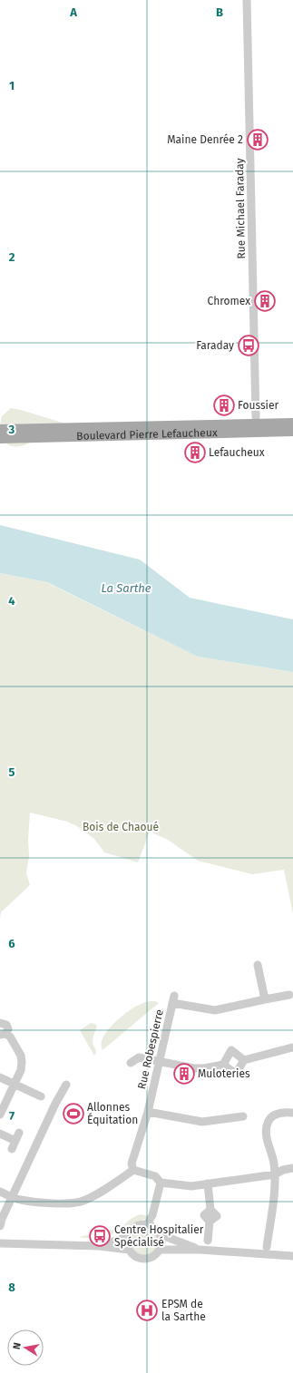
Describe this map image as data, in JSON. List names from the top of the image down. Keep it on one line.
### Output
{"streets":{"main road":["Boulevard Pierre Lefaucheux"],"street":["Rue Michael Faraday","Rue Robespierre"]},"water":["La Sarthe"],"parks":["Bois de Chaoué"],"places":{"building":["Maine Denrée 2","Chromex","Foussier","Lefaucheux","Muloteries"],"bus stop":["Faraday","Centre Hospitalier Spécialisé"],"sports":["Allonnes Équitation"],"hospital":["EPSM de la Sarthe"]},"north":"left","grid":{"columns":["A","B"],"rows":["1","2","3","4","5","6","7","8"]}}
